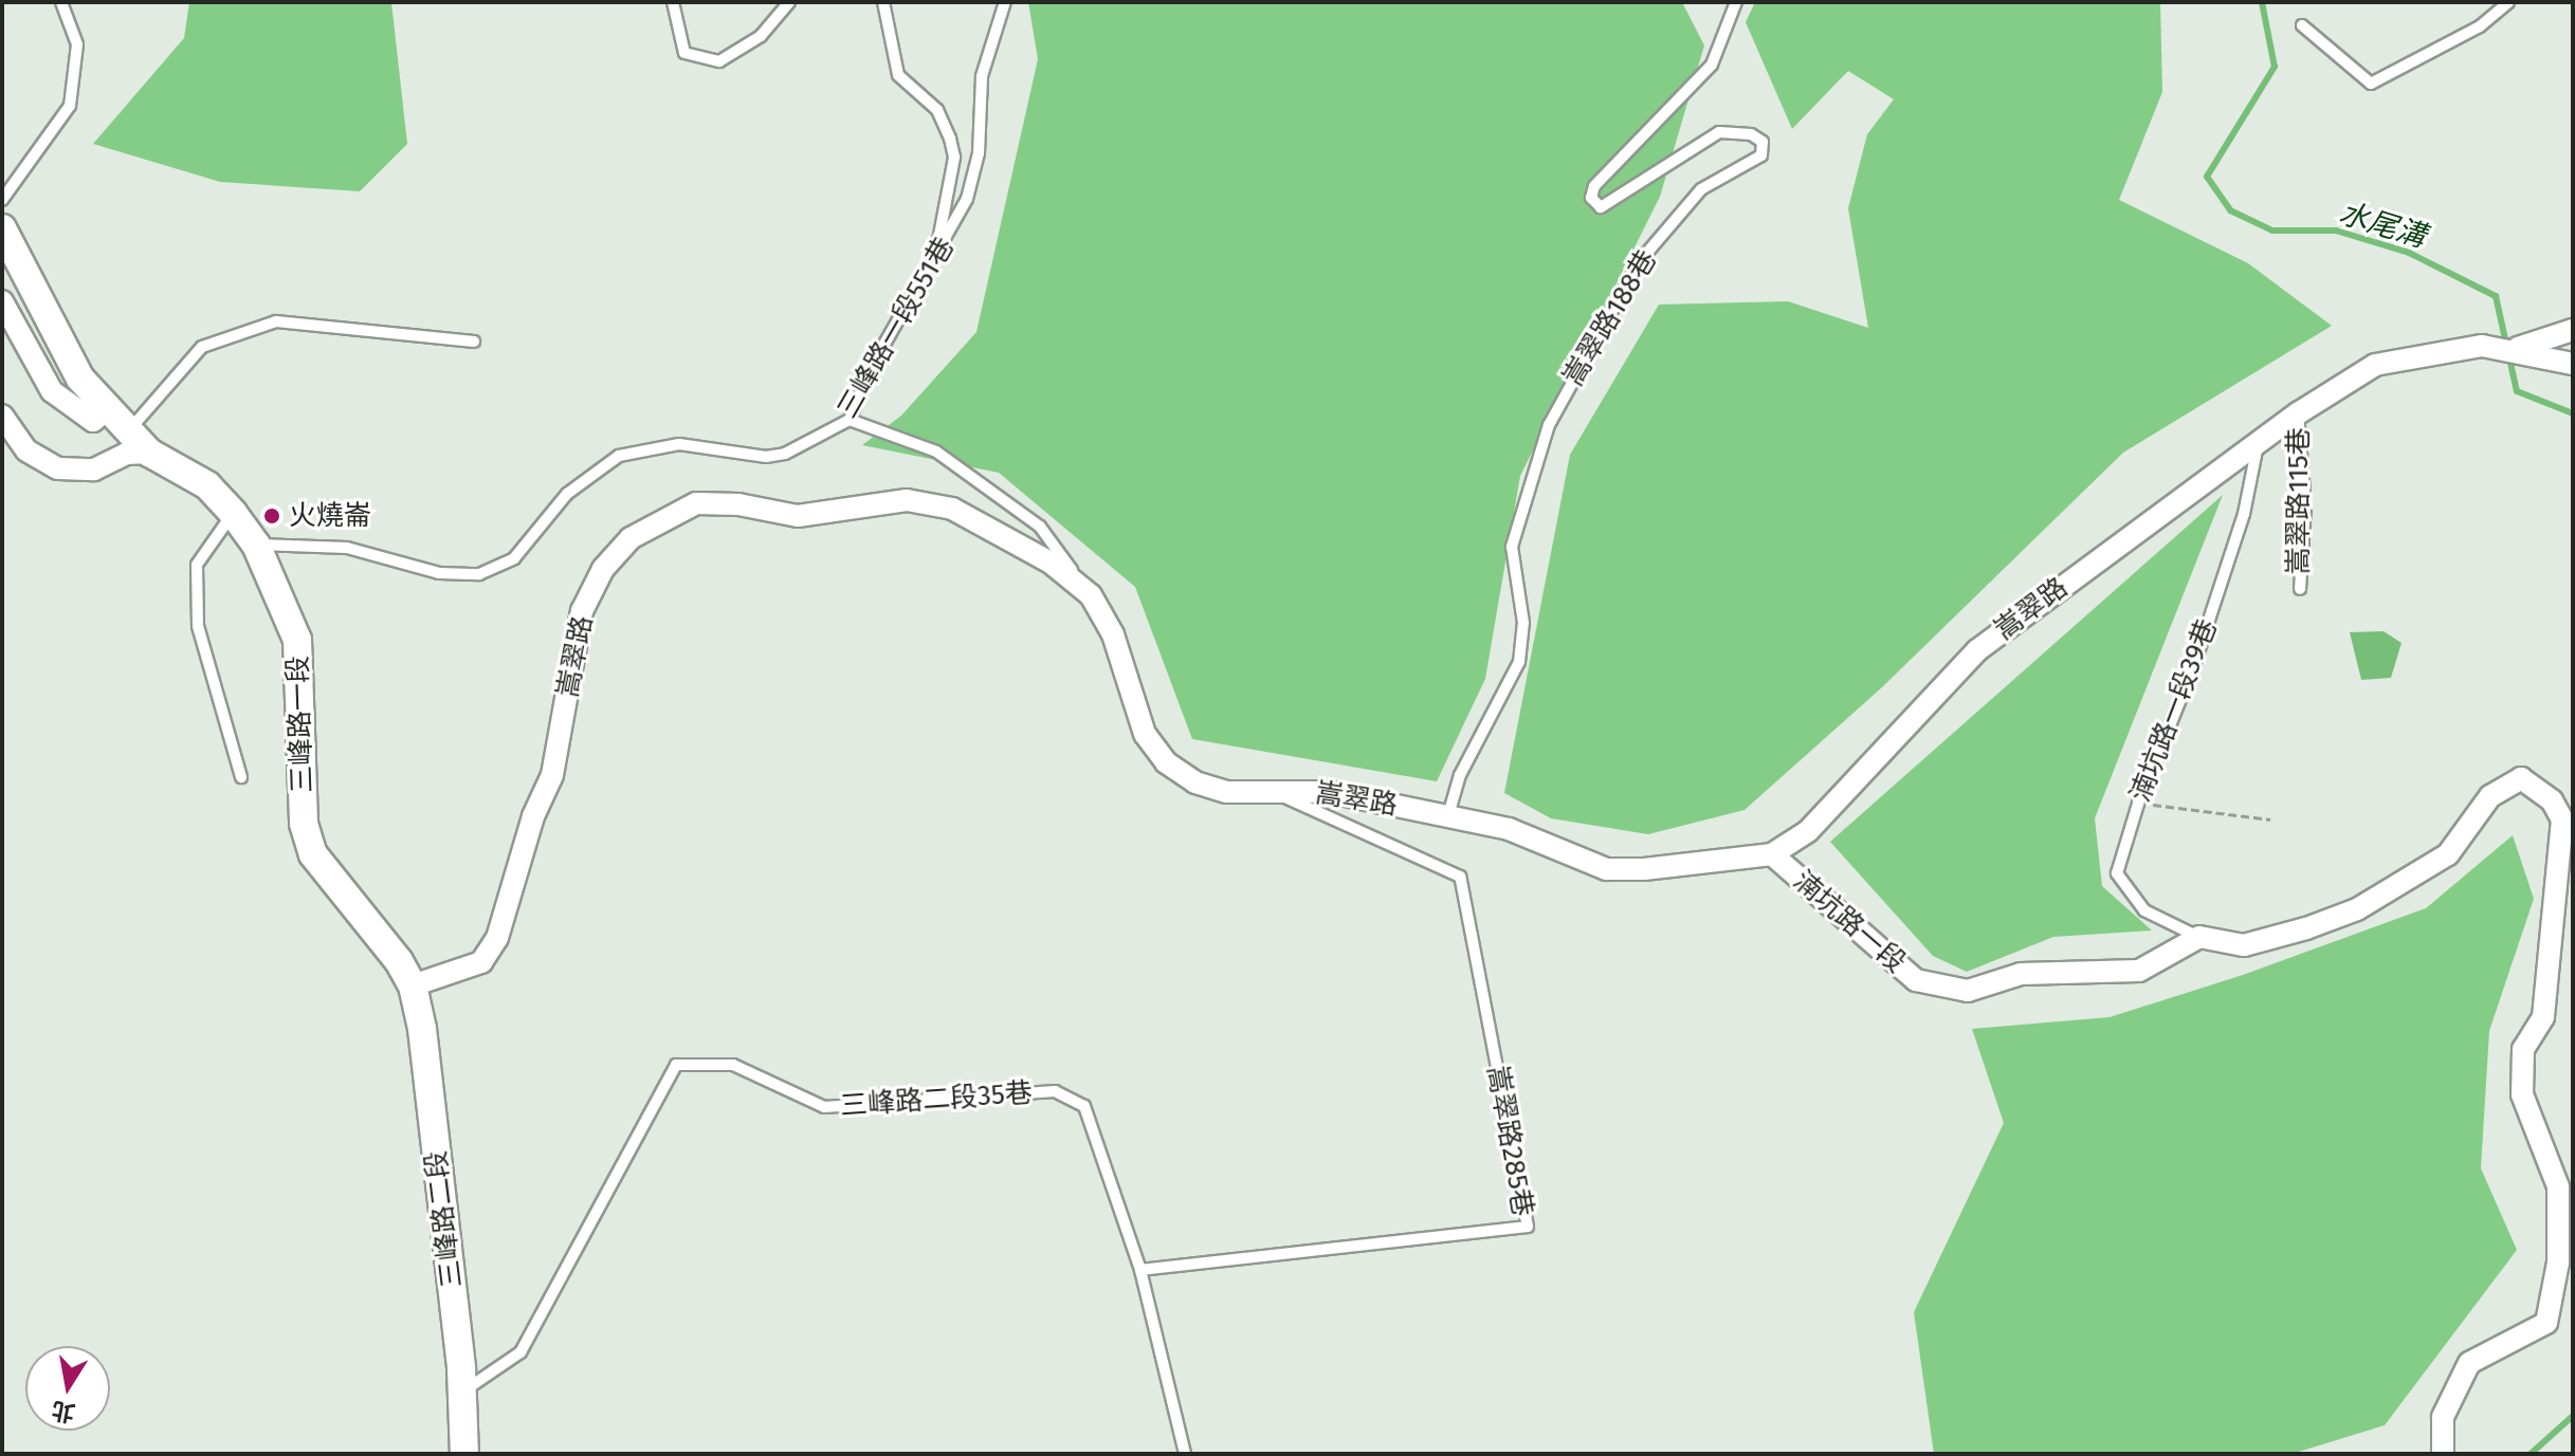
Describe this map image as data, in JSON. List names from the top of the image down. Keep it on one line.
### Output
{"streets":{"street":["嵩翠路","三峰路一段","湳坑路一段","三峰路二段"],"lane":["嵩翠路188巷","三峰路一段551巷","嵩翠路115巷","湳坑路一段39巷","三峰路二段35巷","嵩翠路285巷"]},"crossings":[["嵩翠路188巷","嵩翠路"],["三峰路一段551巷","三峰路一段"],["嵩翠路115巷","嵩翠路"],["嵩翠路","湳坑路一段39巷"],["嵩翠路","三峰路一段"],["嵩翠路","湳坑路一段"],["嵩翠路","嵩翠路285巷"],["嵩翠路","三峰路二段"],["湳坑路一段39巷","湳坑路一段"],["三峰路一段","三峰路二段"],["三峰路二段35巷","嵩翠路285巷"],["三峰路二段35巷","三峰路二段"]],"water":["水尾溝"],"places":["火燒崙"],"north":"bottom"}
